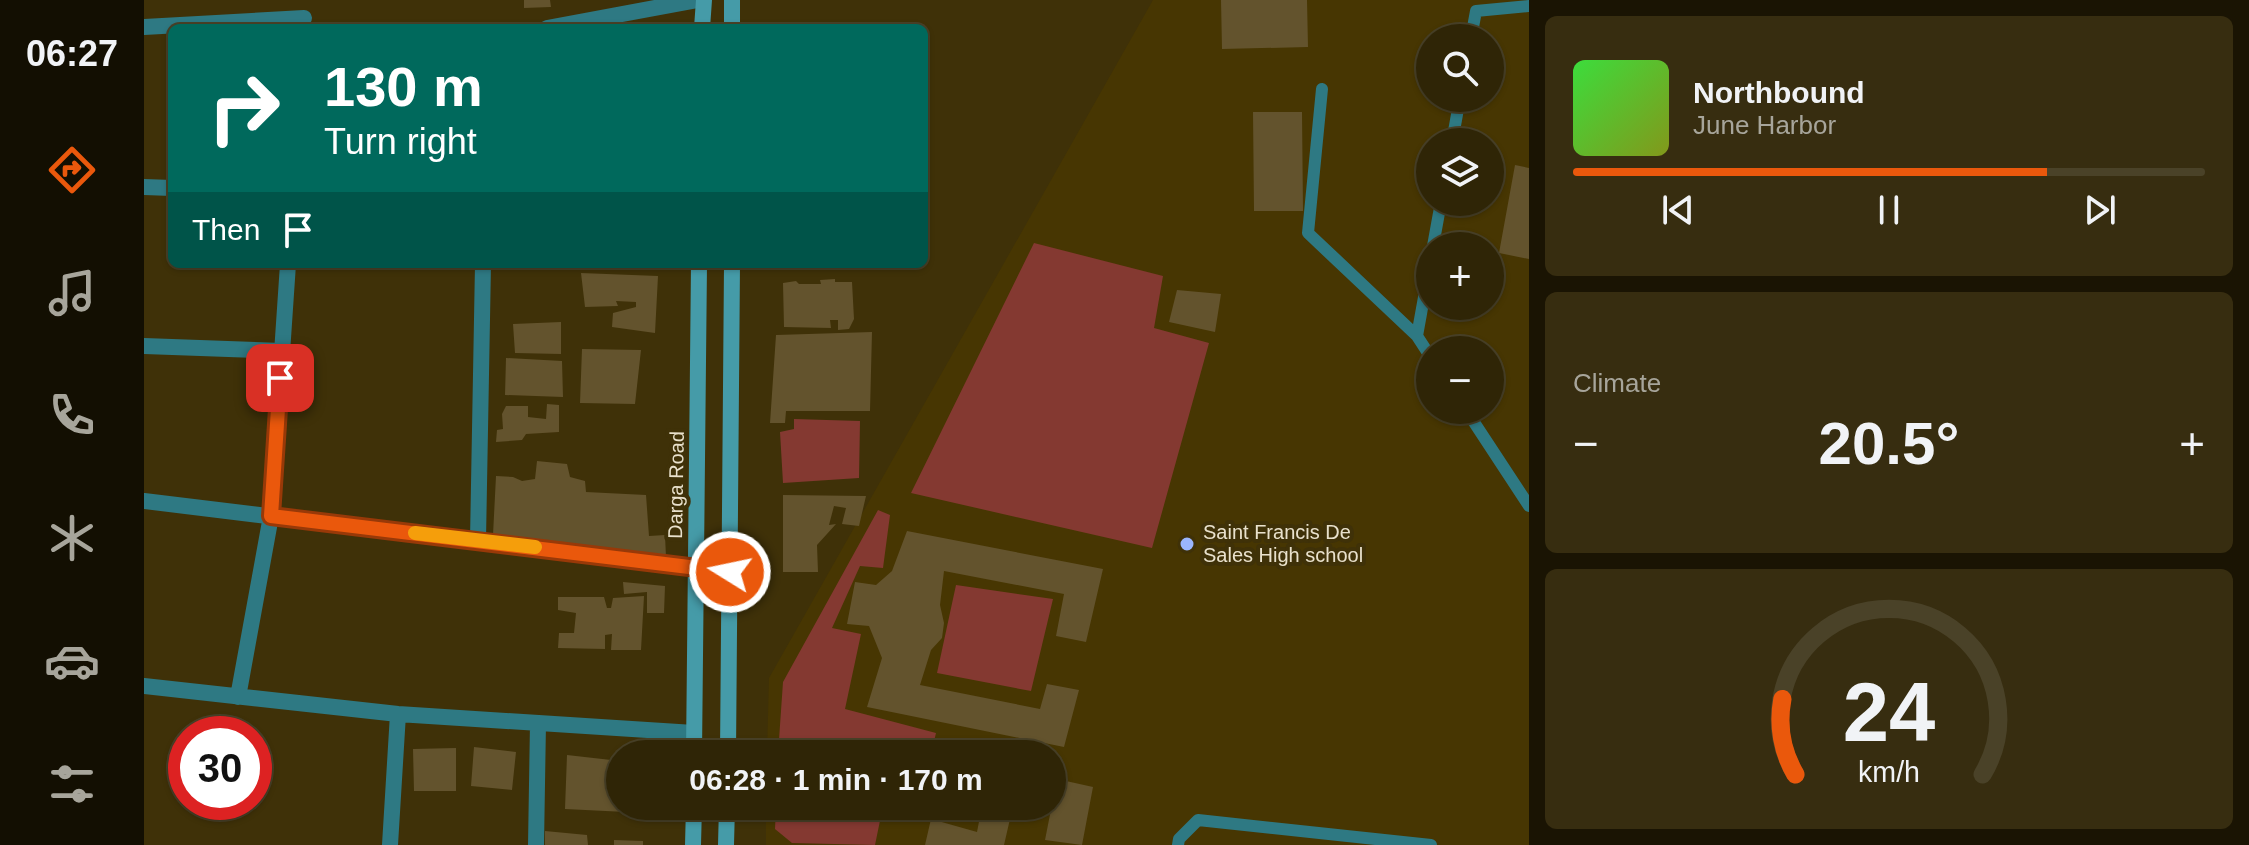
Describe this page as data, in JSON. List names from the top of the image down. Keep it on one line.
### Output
{"streets":{"main road":["Darga Road"]},"places":["Saint Francis De Sales High school"],"page":{"tabs":"06:27","map_buttons":["+","−"],"turn":["130 m","Turn right"],"song":["Northbound","June Harbor"],"then":"Then","tile":"Climate","heat":["−","20.5°","+"],"limit":"30","trip":"06:28 · 1 min · 170 m","gauge":["24","km/h"]}}
